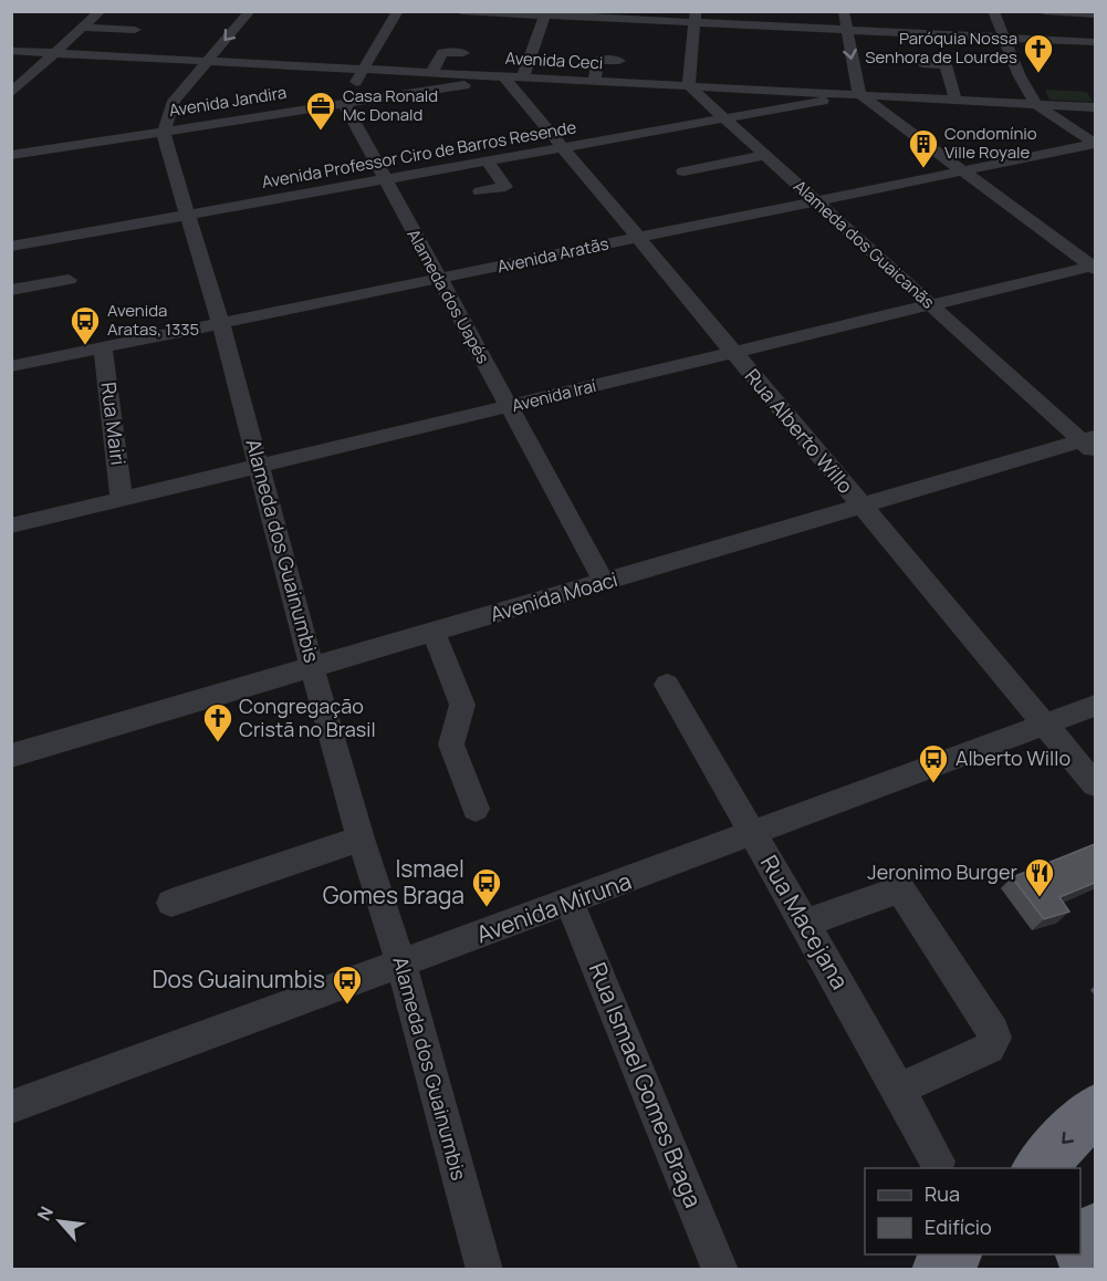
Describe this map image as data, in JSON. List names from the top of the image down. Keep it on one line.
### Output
{"streets":{"street":["Avenida Ceci","Avenida Jandira","Avenida Professor Ciro de Barros Resende","Alameda dos Guaicanãs","Avenida Aratãs","Alameda dos Uapés","Avenida Iraí","Rua Mairi","Rua Alberto Willo","Alameda dos Guainumbis","Avenida Moaci","Avenida Miruna","Rua Macejana","Rua Ismael Gomes Braga"]},"crossings":[["Avenida Ceci","Avenida Jandira"],["Avenida Ceci","Avenida Professor Ciro de Barros Resende"],["Avenida Ceci","Alameda dos Guaicanãs"],["Avenida Ceci","Rua Alberto Willo"],["Avenida Jandira","Alameda dos Uapés"],["Avenida Jandira","Rua Alberto Willo"],["Avenida Jandira","Alameda dos Guainumbis"],["Avenida Professor Ciro de Barros Resende","Alameda dos Guaicanãs"],["Avenida Professor Ciro de Barros Resende","Alameda dos Uapés"],["Avenida Professor Ciro de Barros Resende","Rua Alberto Willo"],["Avenida Professor Ciro de Barros Resende","Alameda dos Guainumbis"],["Alameda dos Guaicanãs","Avenida Aratãs"],["Alameda dos Guaicanãs","Avenida Iraí"],["Alameda dos Guaicanãs","Avenida Moaci"],["Avenida Aratãs","Alameda dos Uapés"],["Avenida Aratãs","Rua Mairi"],["Avenida Aratãs","Rua Alberto Willo"],["Avenida Aratãs","Alameda dos Guainumbis"],["Alameda dos Uapés","Avenida Iraí"],["Alameda dos Uapés","Avenida Moaci"],["Avenida Iraí","Rua Mairi"],["Avenida Iraí","Rua Alberto Willo"],["Avenida Iraí","Alameda dos Guainumbis"],["Rua Alberto Willo","Avenida Moaci"],["Rua Alberto Willo","Avenida Miruna"],["Alameda dos Guainumbis","Avenida Moaci"],["Alameda dos Guainumbis","Avenida Miruna"],["Avenida Miruna","Rua Macejana"],["Avenida Miruna","Rua Ismael Gomes Braga"]],"places":{"church":["Paróquia Nossa Senhora de Lourdes","Congregação Cristã no Brasil"],"office":["Casa Ronald Mc Donald"],"building":["Condomínio Ville Royale"],"bus stop":["Avenida Aratas, 1335","Alberto Willo","Ismael Gomes Braga","Dos Guainumbis"],"restaurant":["Jeronimo Burger"]},"legend":["Rua","Edifício"],"north":"top left"}
